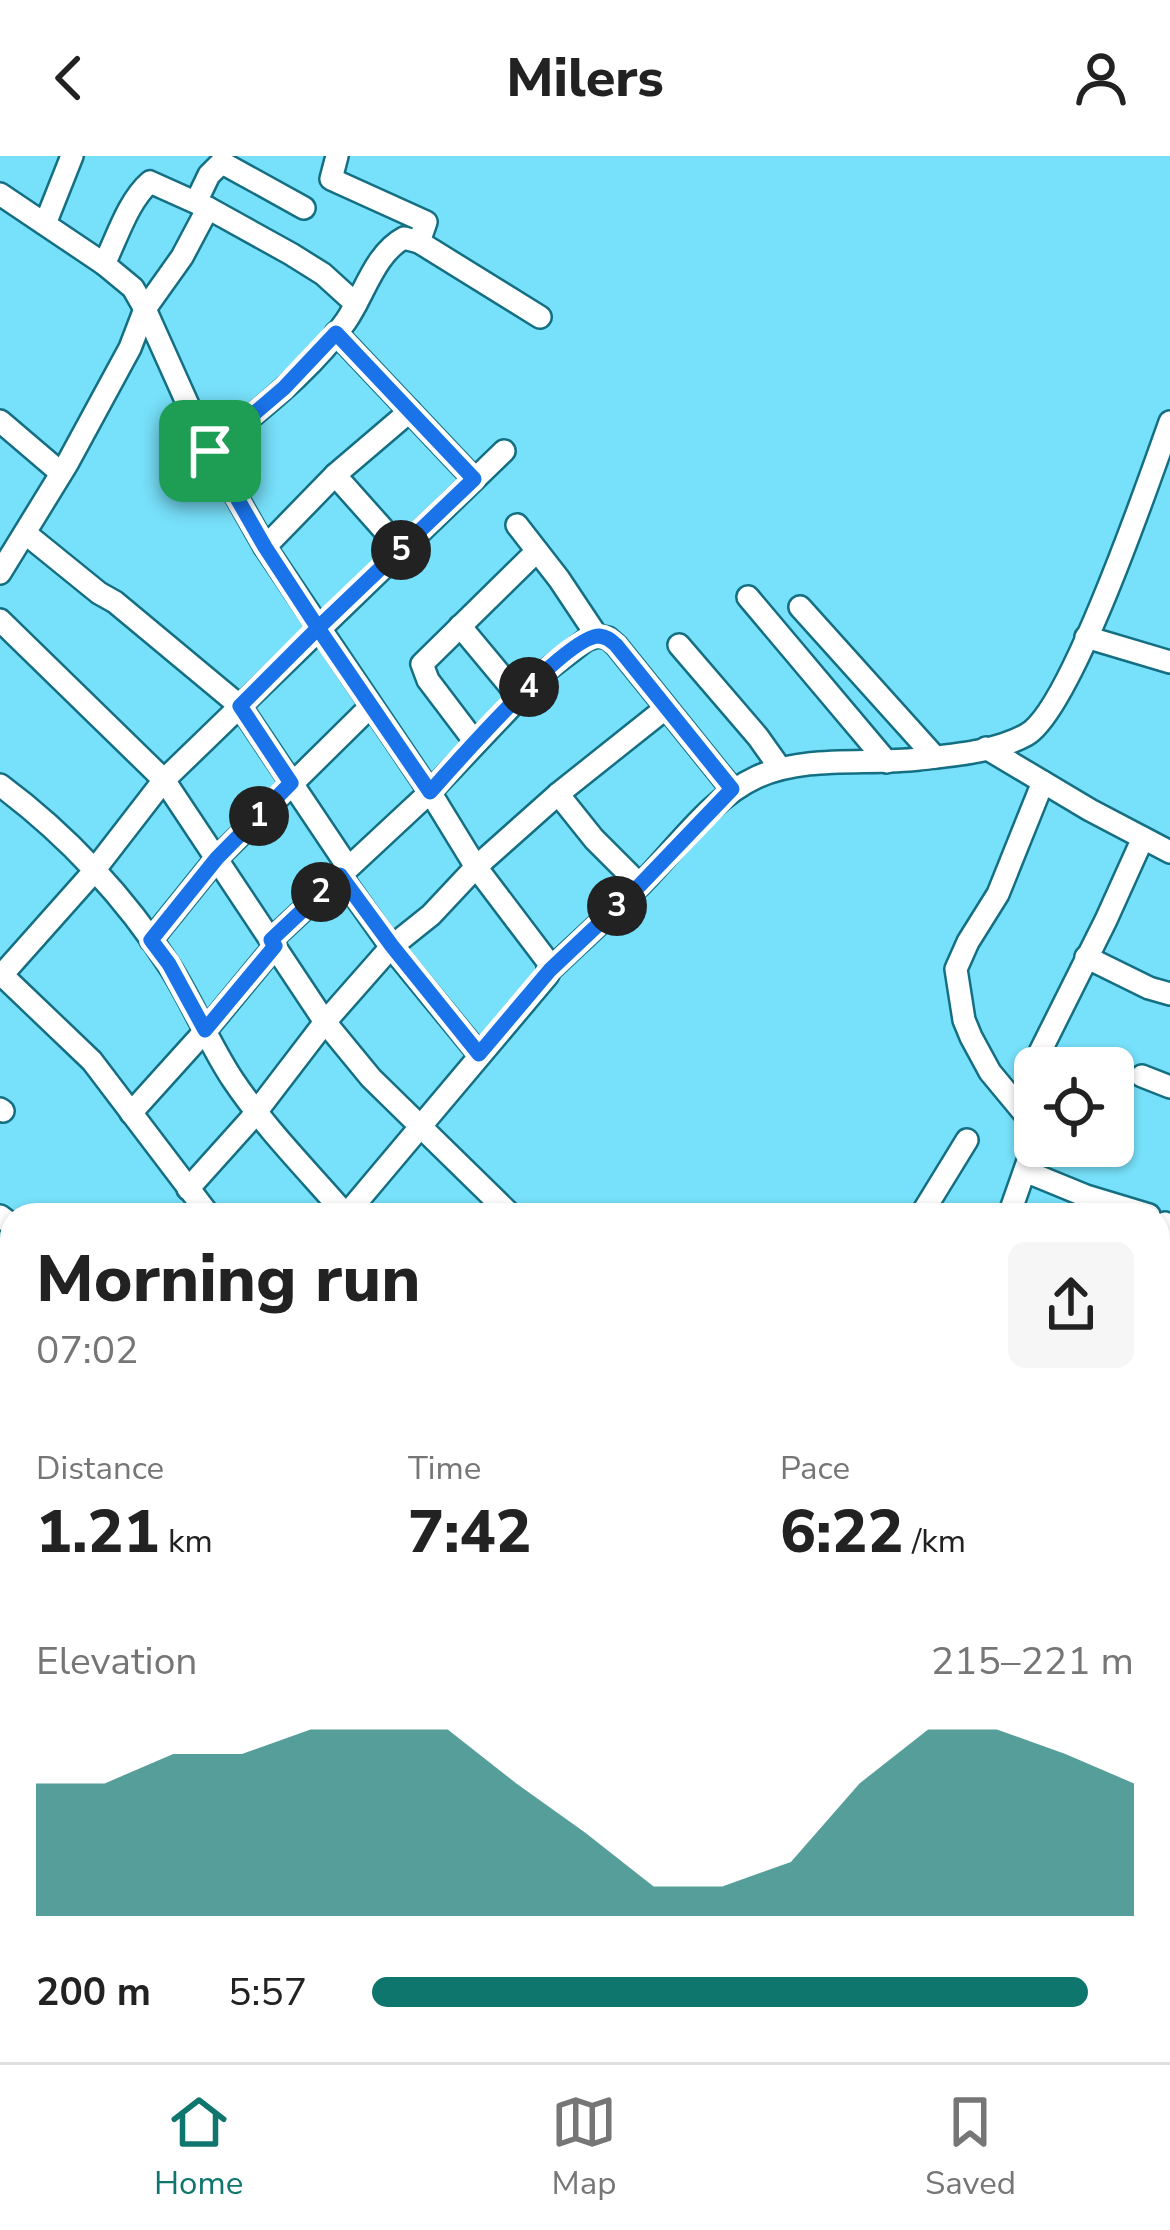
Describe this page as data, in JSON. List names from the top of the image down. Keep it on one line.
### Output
{"page":{"header":"Milers","pins":["5","4","1","2","3"],"heading":["Morning run","07:02"],"stats":[["Distance","1.21 km"],["Time","7:42"],["Pace","6:22 /km"]],"chart":["Elevation","215–221 m"],"list":[{"name":"200 m","note":"5:57"}],"tabs":["Home","Map","Saved"]}}
